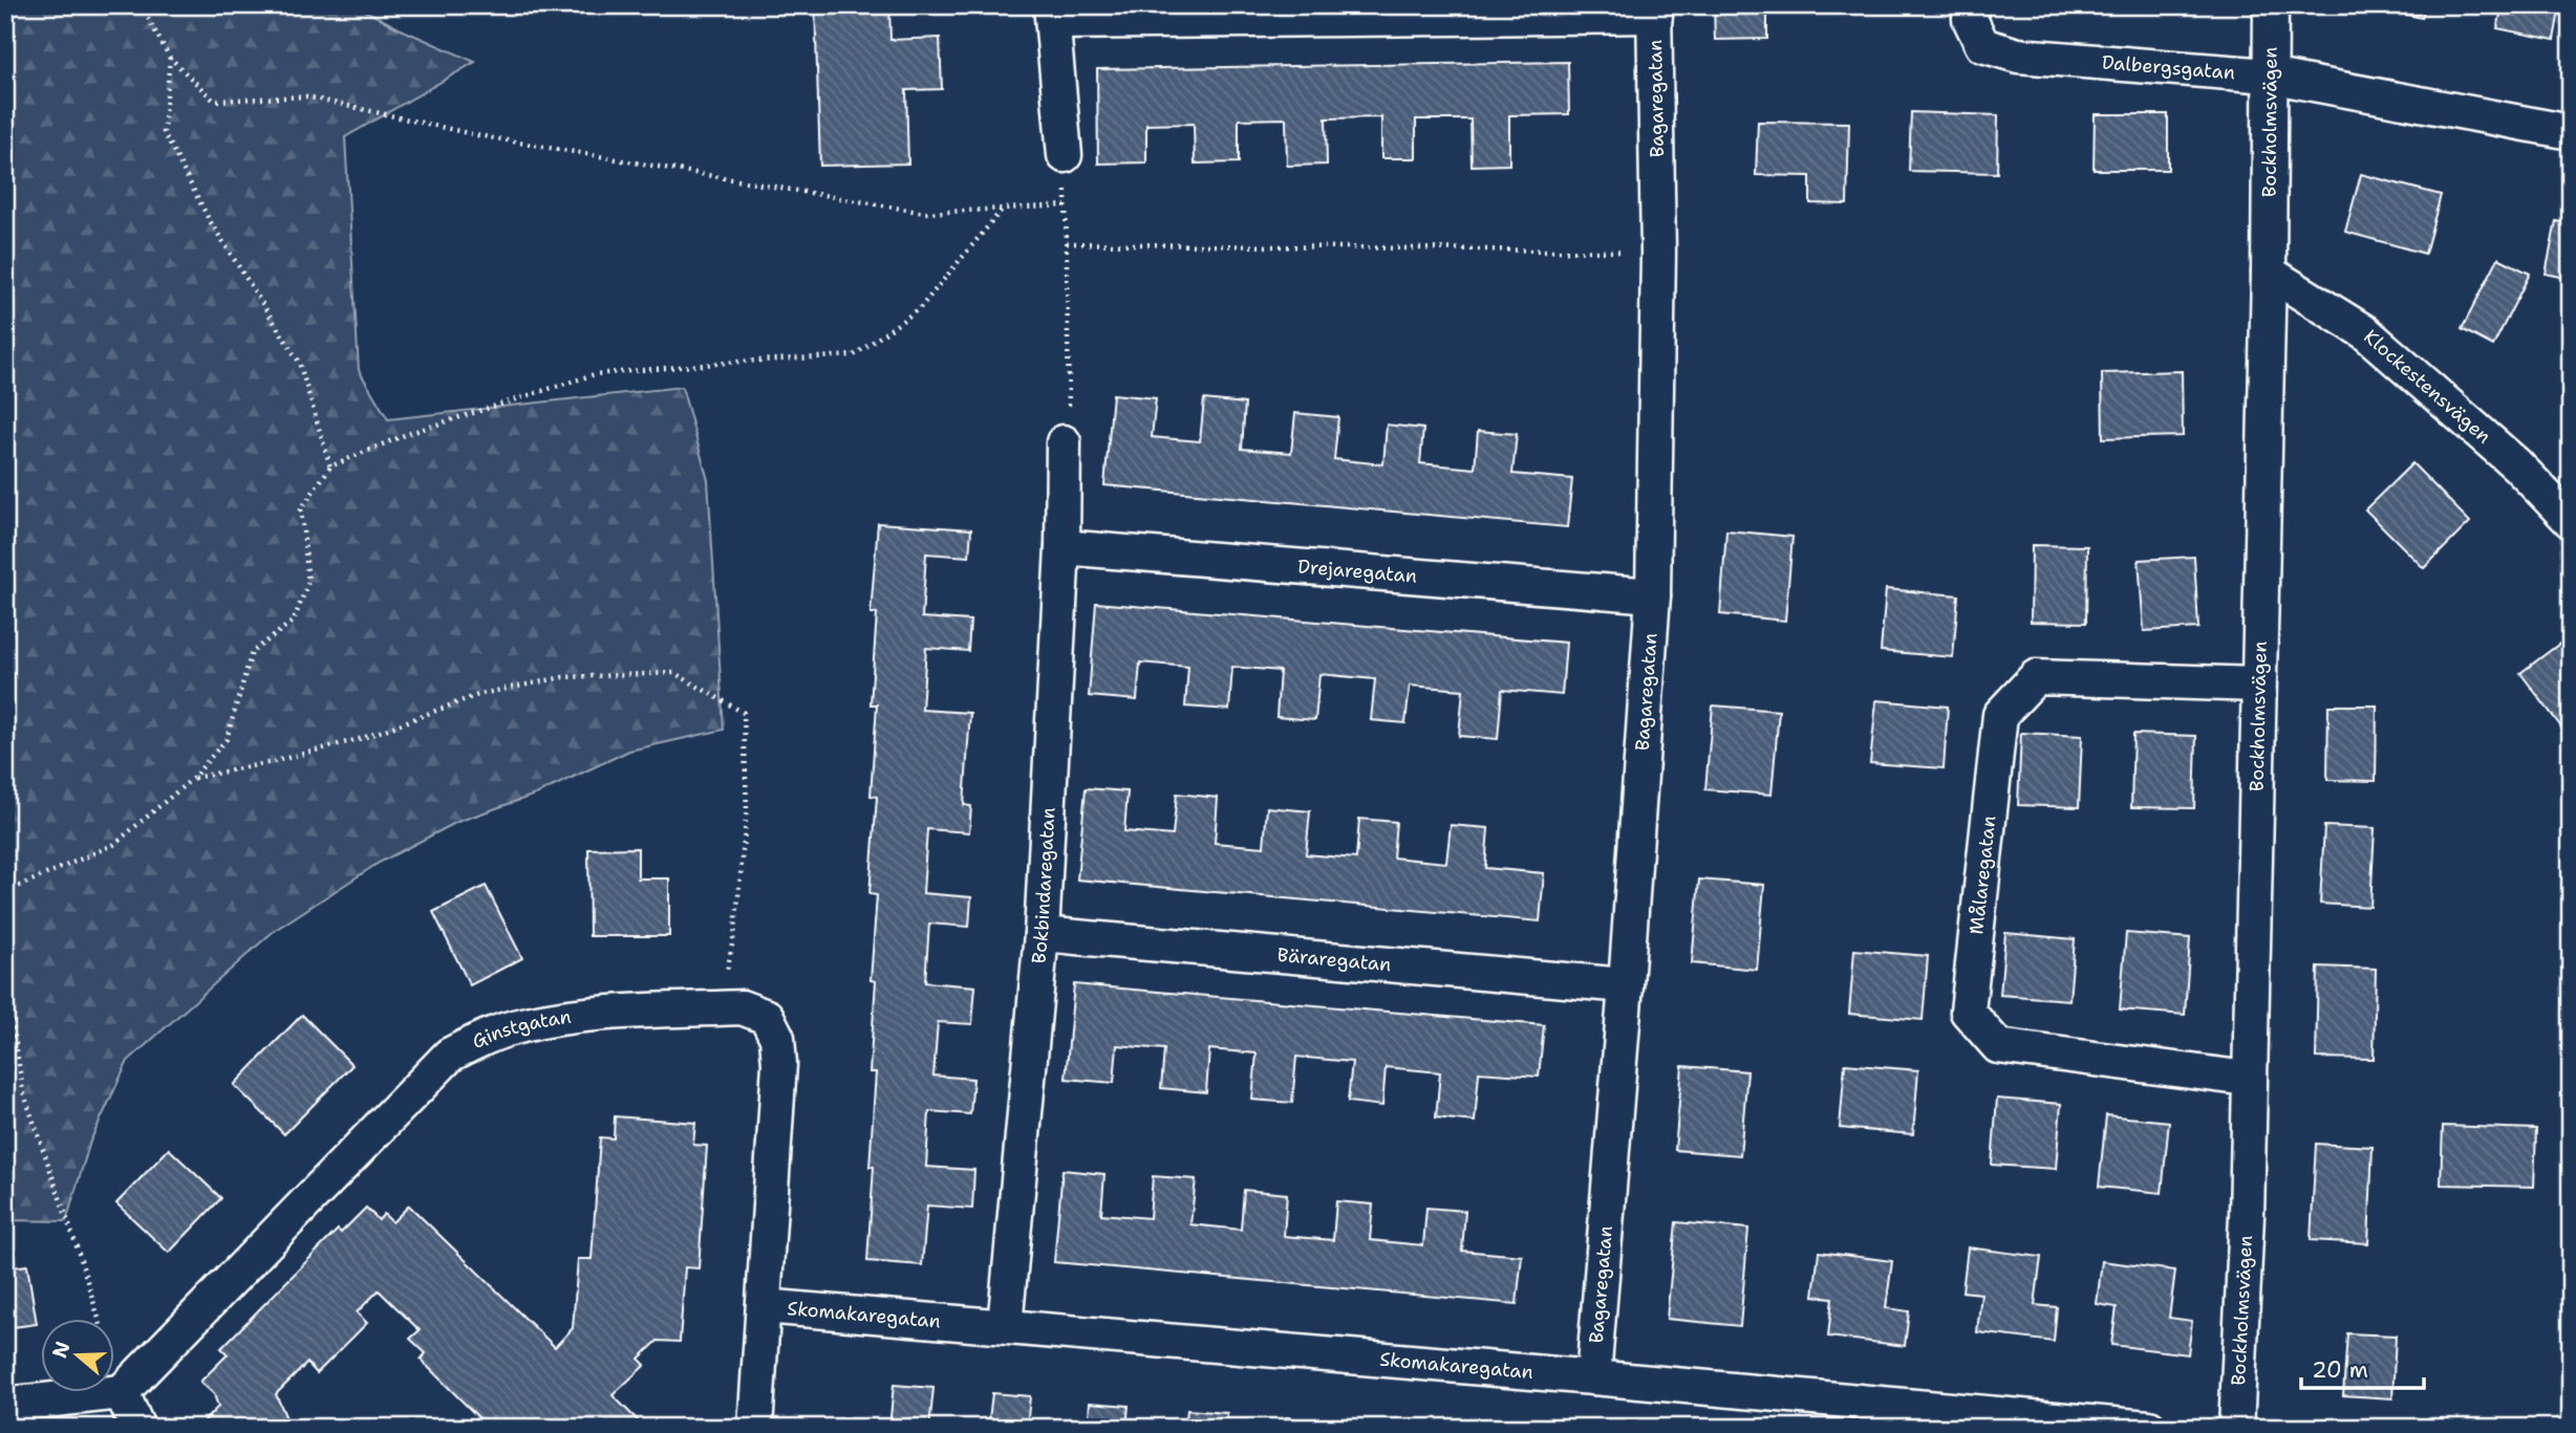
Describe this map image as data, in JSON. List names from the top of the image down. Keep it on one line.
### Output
{"streets":{"street":["Dalbergsgatan","Bagaregatan","Bockholmsvägen","Klockestensvägen","Drejaregatan","Målaregatan","Bokbindaregatan","Bäraregatan","Ginstgatan","Skomakaregatan"]},"crossings":[["Dalbergsgatan","Bockholmsvägen"],["Bagaregatan","Drejaregatan"],["Bagaregatan","Bäraregatan"],["Bagaregatan","Skomakaregatan"],["Bockholmsvägen","Klockestensvägen"],["Bockholmsvägen","Målaregatan"],["Drejaregatan","Bokbindaregatan"],["Bokbindaregatan","Bäraregatan"],["Bokbindaregatan","Skomakaregatan"],["Ginstgatan","Skomakaregatan"]],"scale_bar":"20 m","north":"left"}
